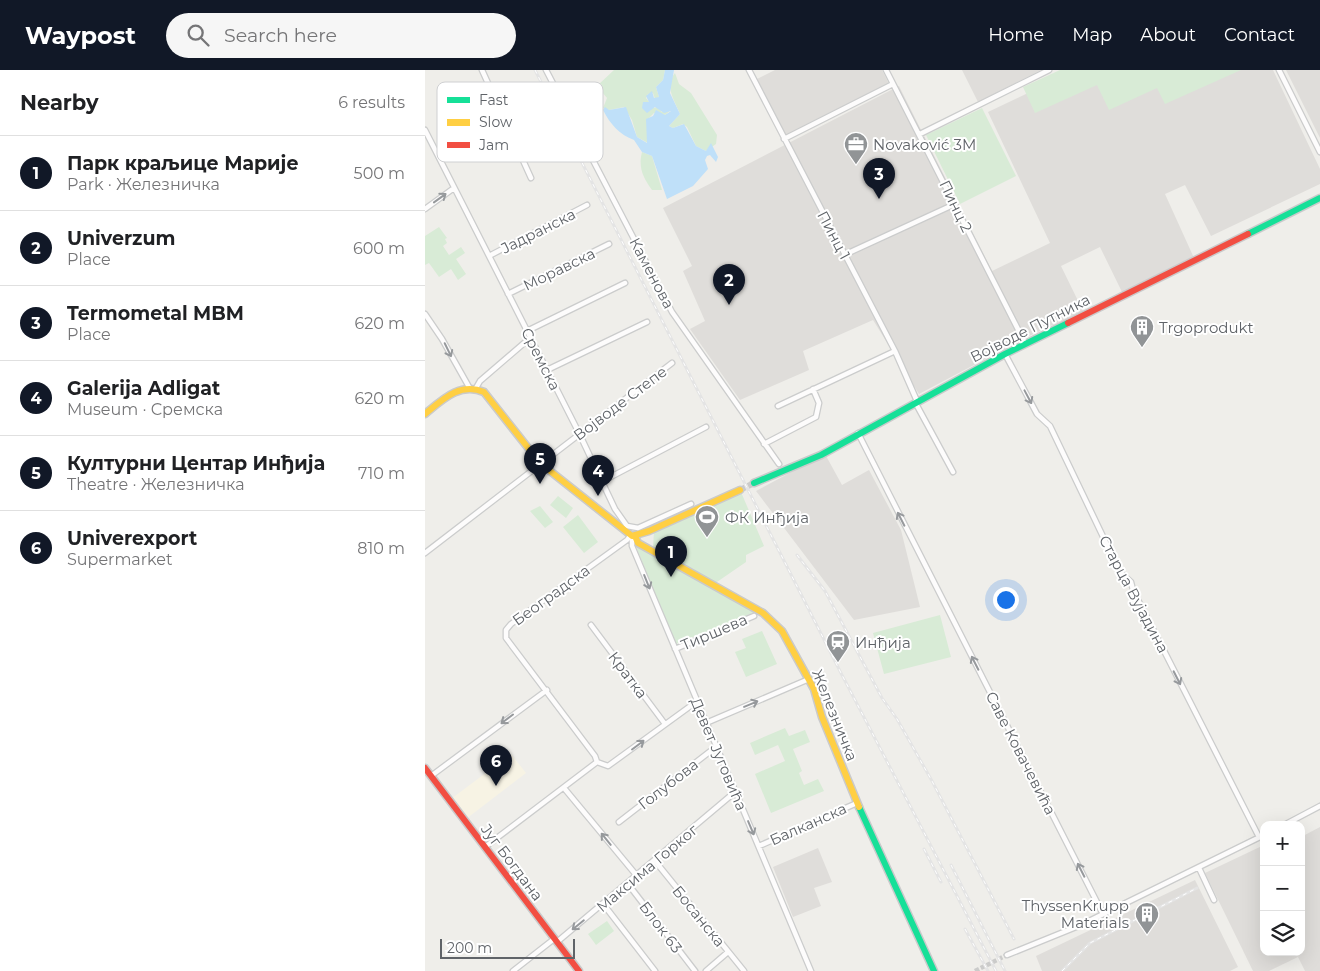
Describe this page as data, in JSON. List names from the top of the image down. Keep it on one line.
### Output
{"streets":{"main road":["Војводе Путника","Железничка","Југ Богдана"],"street":["Пинц 2","Јадранска","Пинц 1","Моравска","Каменова","Сремска","Војводе Степе","Старца Вујадина","Београдска","Тиршева","Кратка","Саве Ковачевића","Девет Југовића","Голубова","Балканска","Максима Горког","Босанска","Блок 63"]},"crossings":[["Пинц 2","Војводе Путника"],["Јадранска","Сремска"],["Пинц 1","Војводе Путника"],["Моравска","Сремска"],["Војводе Путника","Старца Вујадина"],["Војводе Путника","Саве Ковачевића"],["Сремска","Војводе Степе"],["Војводе Степе","Железничка"],["Београдска","Железничка"],["Београдска","Девет Југовића"],["Тиршева","Девет Југовића"],["Железничка","Девет Југовића"],["Железничка","Балканска"],["Девет Југовића","Голубова"],["Девет Југовића","Балканска"],["Девет Југовића","Максима Горког"],["Југ Богдана","Максима Горког"],["Максима Горког","Босанска"],["Максима Горког","Блок 63"]],"one_way":["Старца Вујадина","Саве Ковачевића","Девет Југовића"],"places":{"office":["Novaković 3M"],"building":["Trgoprodukt","ThyssenKrupp Materials"],"sports":["ФК Инђија"],"station":["Инђија"]},"legend":["Fast","Slow","Jam"],"scale_bar":"200 m","page":{"header":"Waypost","search":"Search here","nav":["Home","Map","About","Contact"],"heading":["Nearby","6 results"],"list":[{"mark":"1","name":"Парк краљице Марије","note":"Park · Железничка","value":"500 m"},{"mark":"2","name":"Univerzum","note":"Place","value":"600 m"},{"mark":"3","name":"Termometal MBM","note":"Place","value":"620 m"},{"mark":"4","name":"Galerija Adligat","note":"Museum · Сремска","value":"620 m"},{"mark":"5","name":"Културни Центар Инђија","note":"Theatre · Железничка","value":"710 m"},{"mark":"6","name":"Univerexport","note":"Supermarket","value":"810 m"}],"pins":["3","2","5","4","1","6"],"map_buttons":["+","−"],"scale":"200 m"}}
